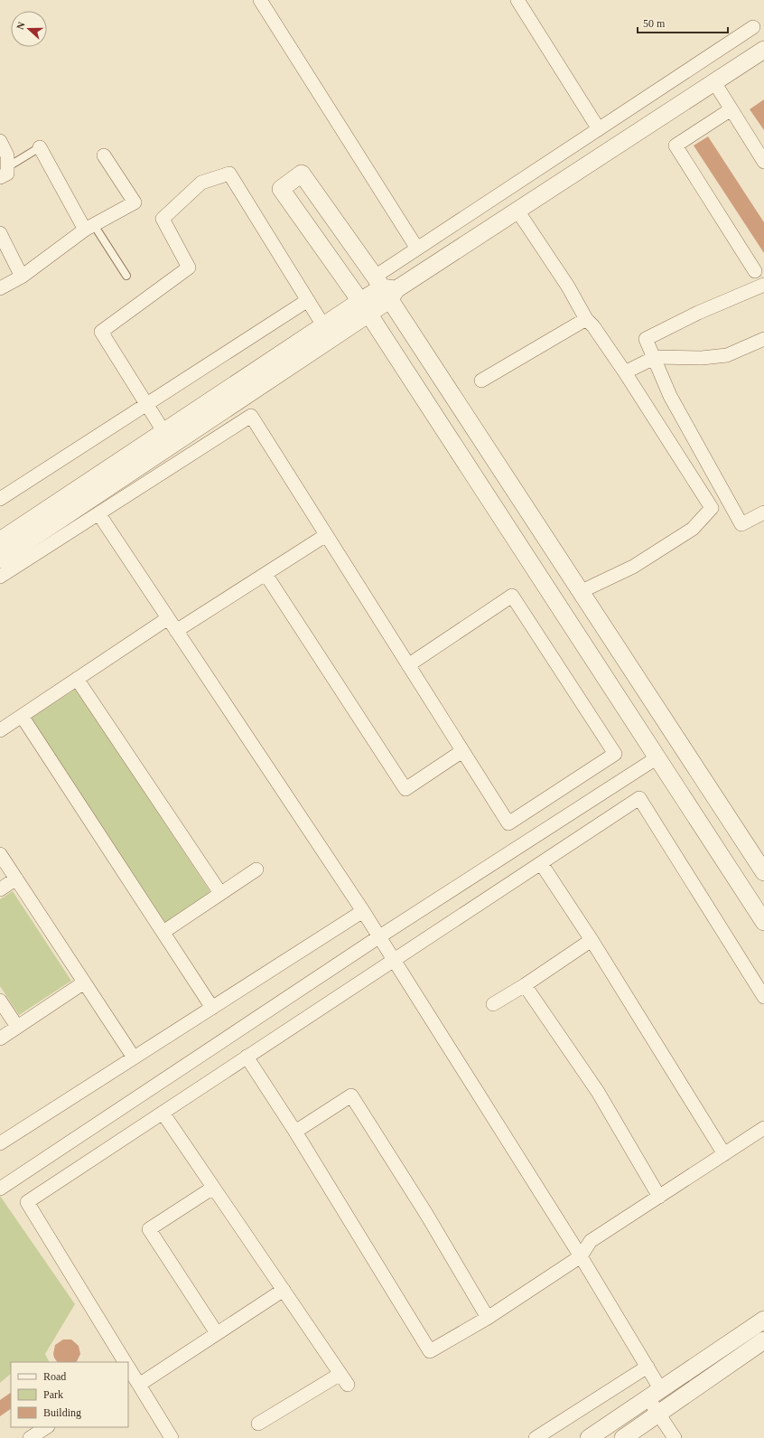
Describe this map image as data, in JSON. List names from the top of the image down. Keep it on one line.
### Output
{"legend":["Road","Park","Building"],"scale_bar":"50 m","north":"left"}
